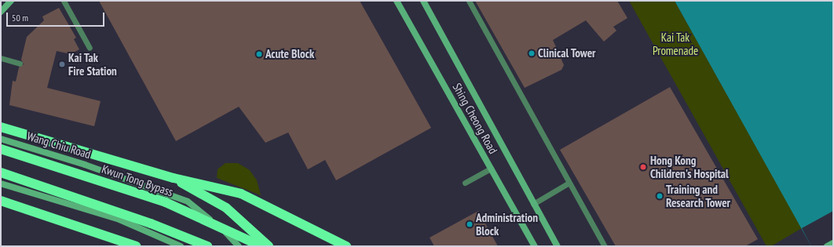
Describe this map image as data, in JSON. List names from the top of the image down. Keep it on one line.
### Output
{"streets":{"highway":["Kwun Tong Bypass"],"main road":["Shing Cheong Road","Wang Chiu Road"]},"parks":["Kai Tak Promenade"],"places":["Clinical Tower","Acute Block","Kai Tak Fire Station","Hong Kong Children's Hospital","Training and Research Tower","Administration Block"],"scale_bar":"50 m"}
